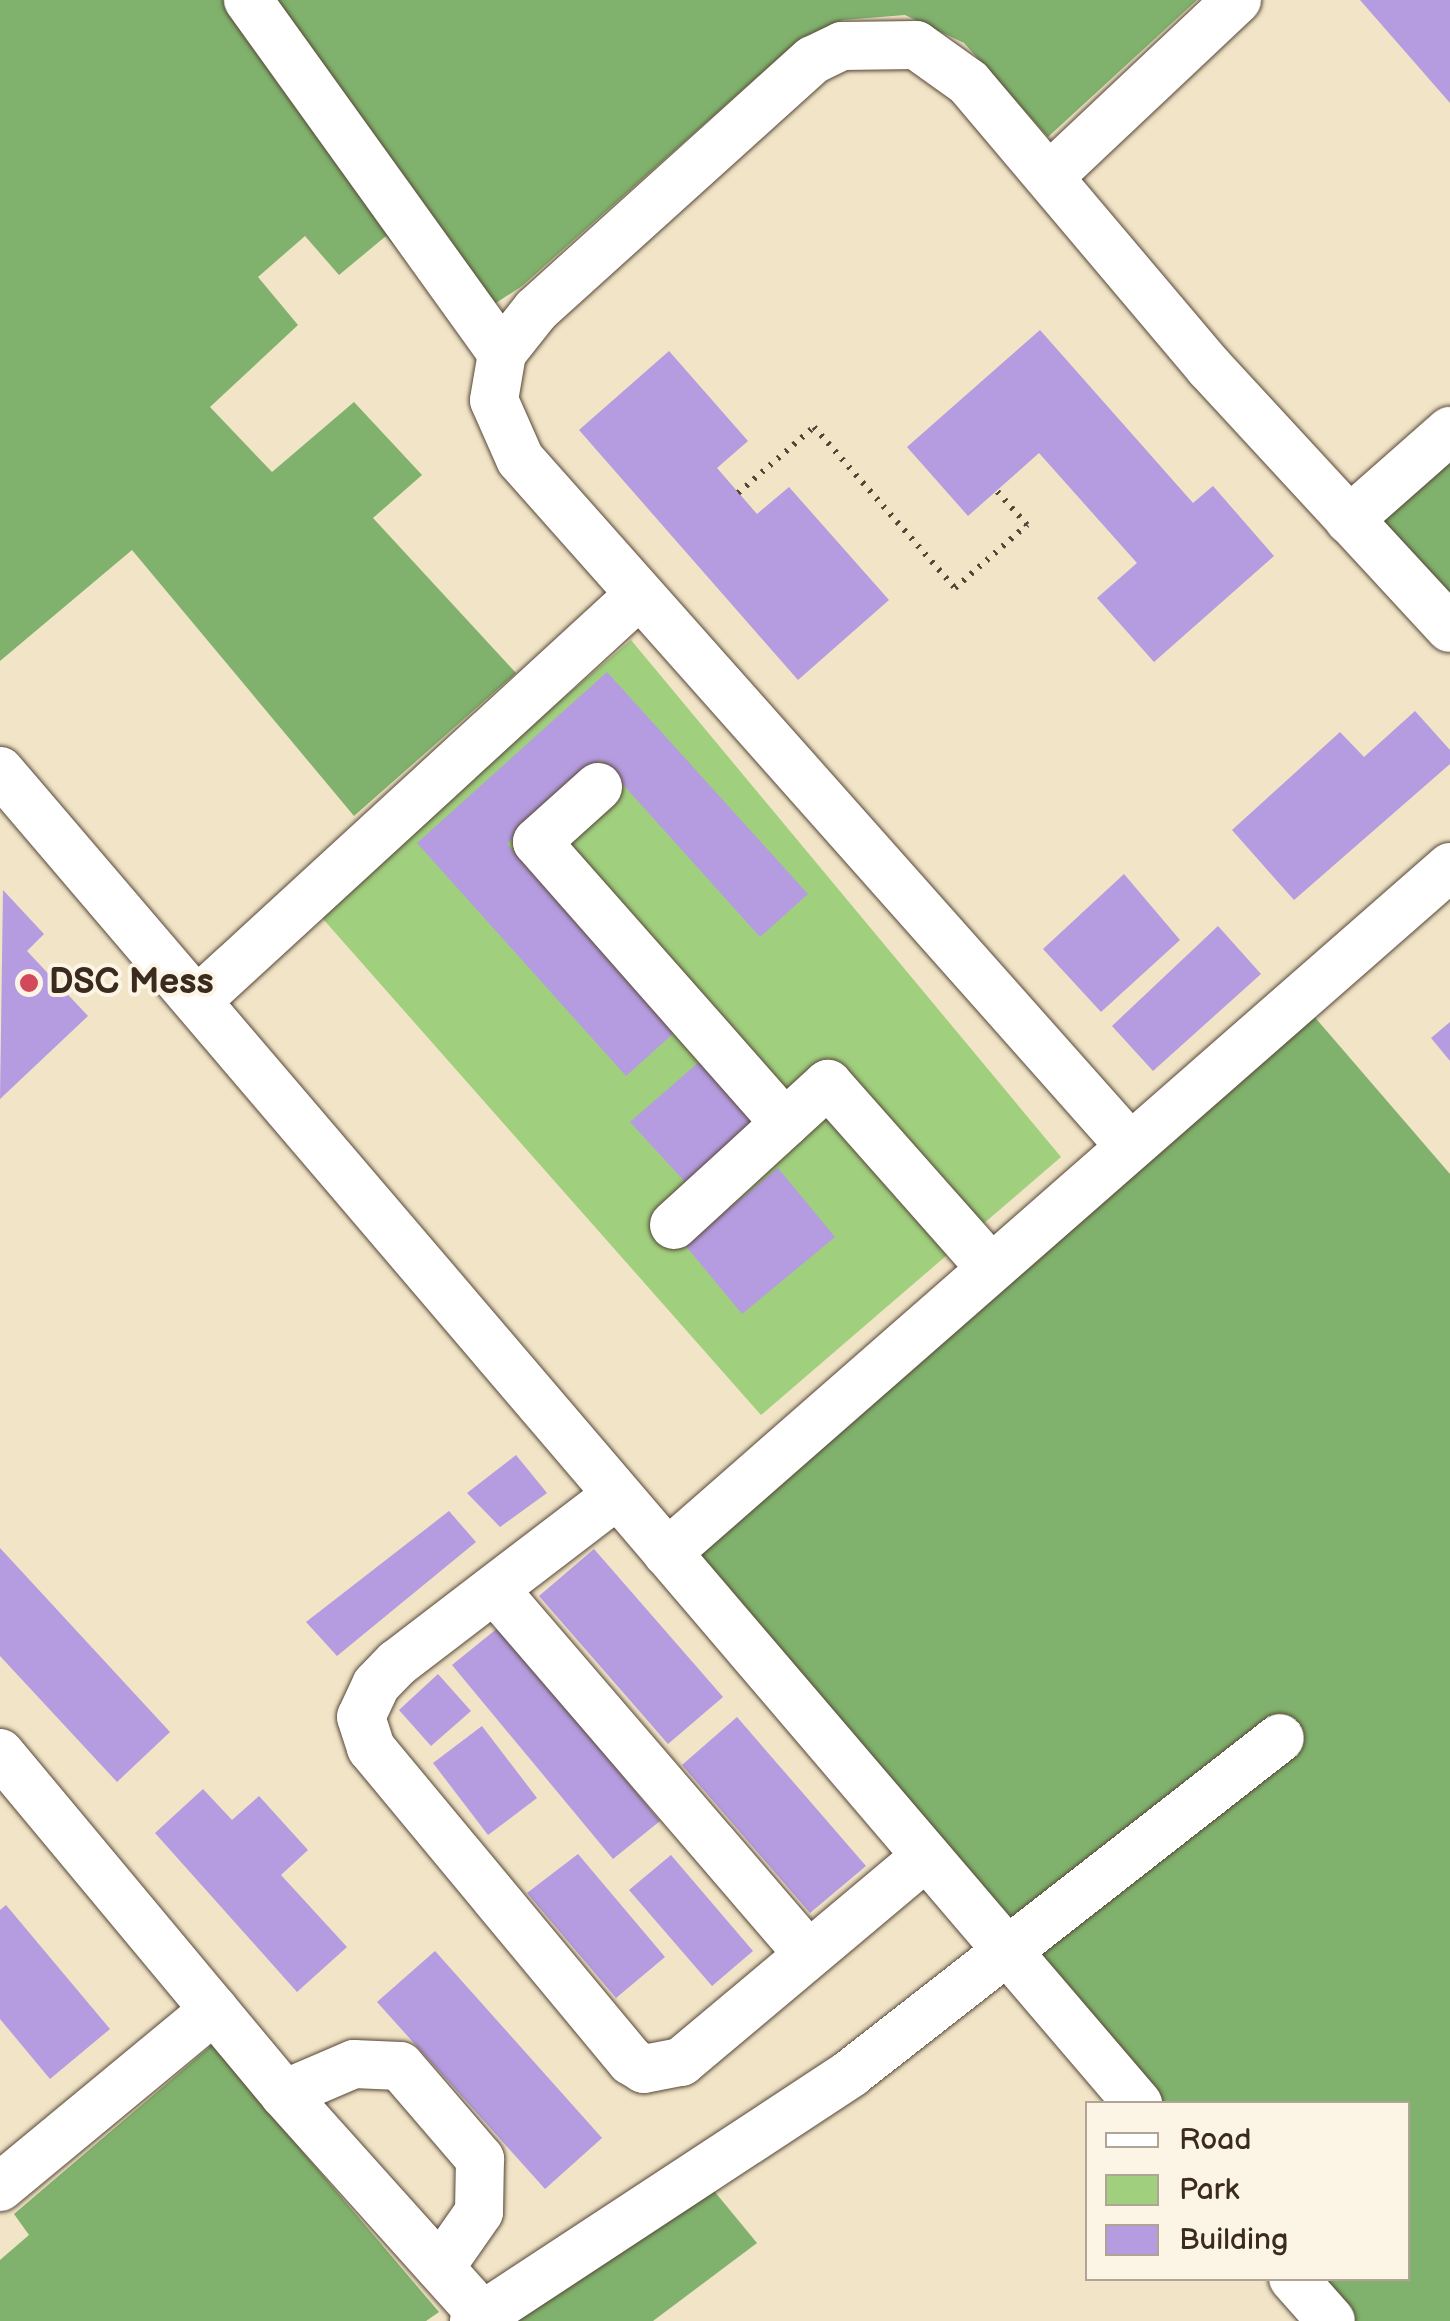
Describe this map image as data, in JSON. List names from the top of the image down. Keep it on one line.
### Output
{"places":["DSC Mess"],"legend":["Road","Park","Building"]}
